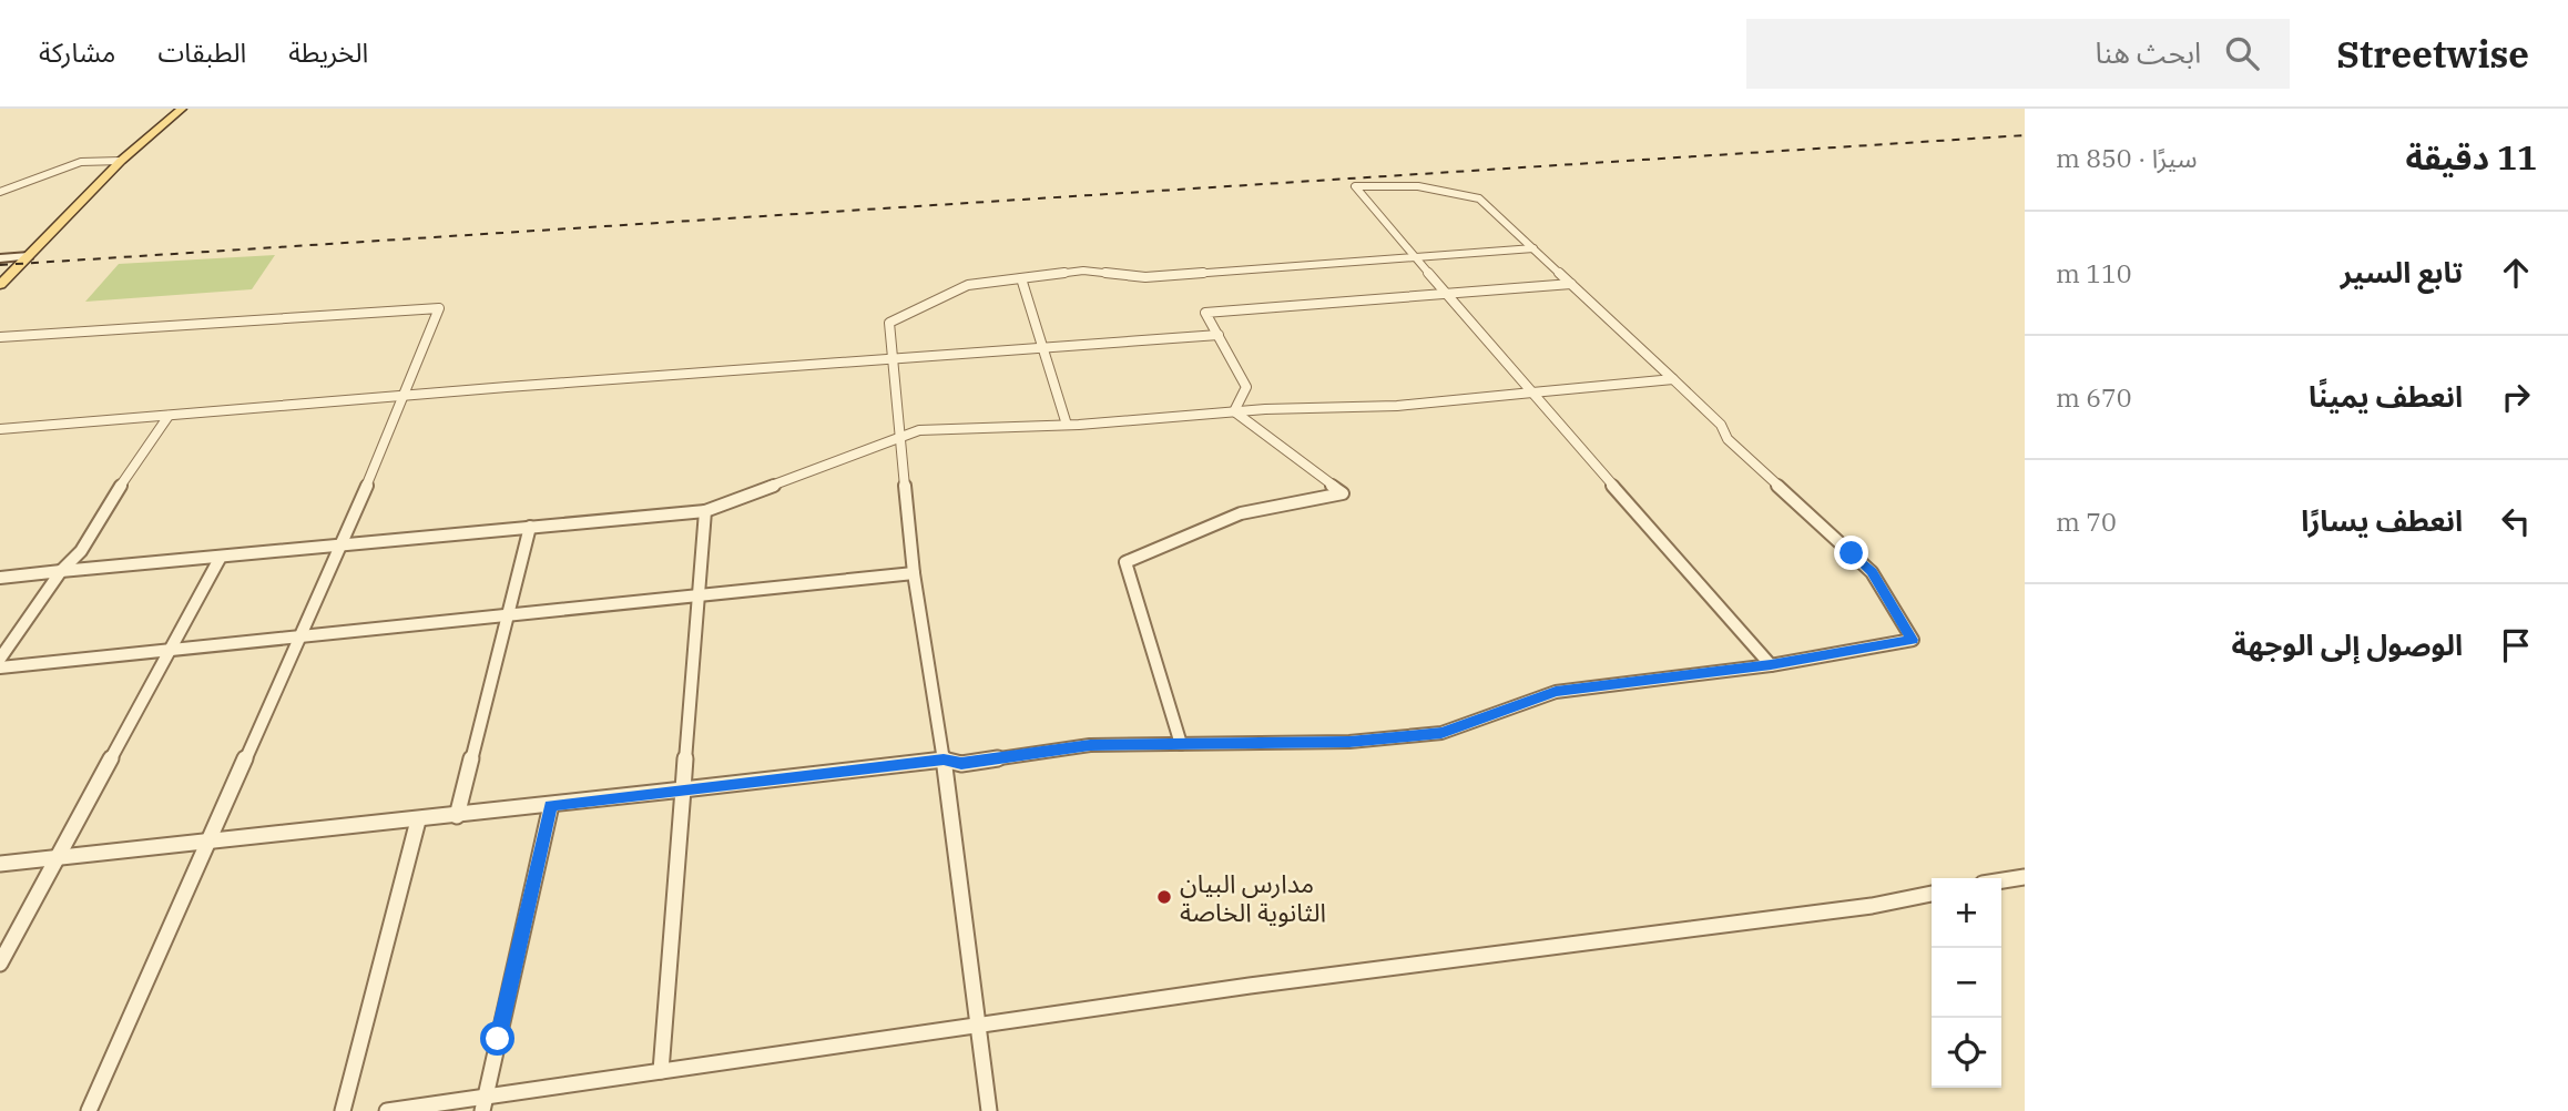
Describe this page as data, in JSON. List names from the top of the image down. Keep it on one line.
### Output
{"places":["مدارس البيان الثانوية الخاصة"],"page":{"header":"Streetwise","search":"ابحث هنا","nav":["الخريطة","الطبقات","مشاركة"],"heading":["11 دقيقة","سيرًا · 850 m"],"list":[["تابع السير","110 m"],["انعطف يمينًا","670 m"],["انعطف يسارًا","70 m"],"الوصول إلى الوجهة"],"map_buttons":["+","−"]}}
